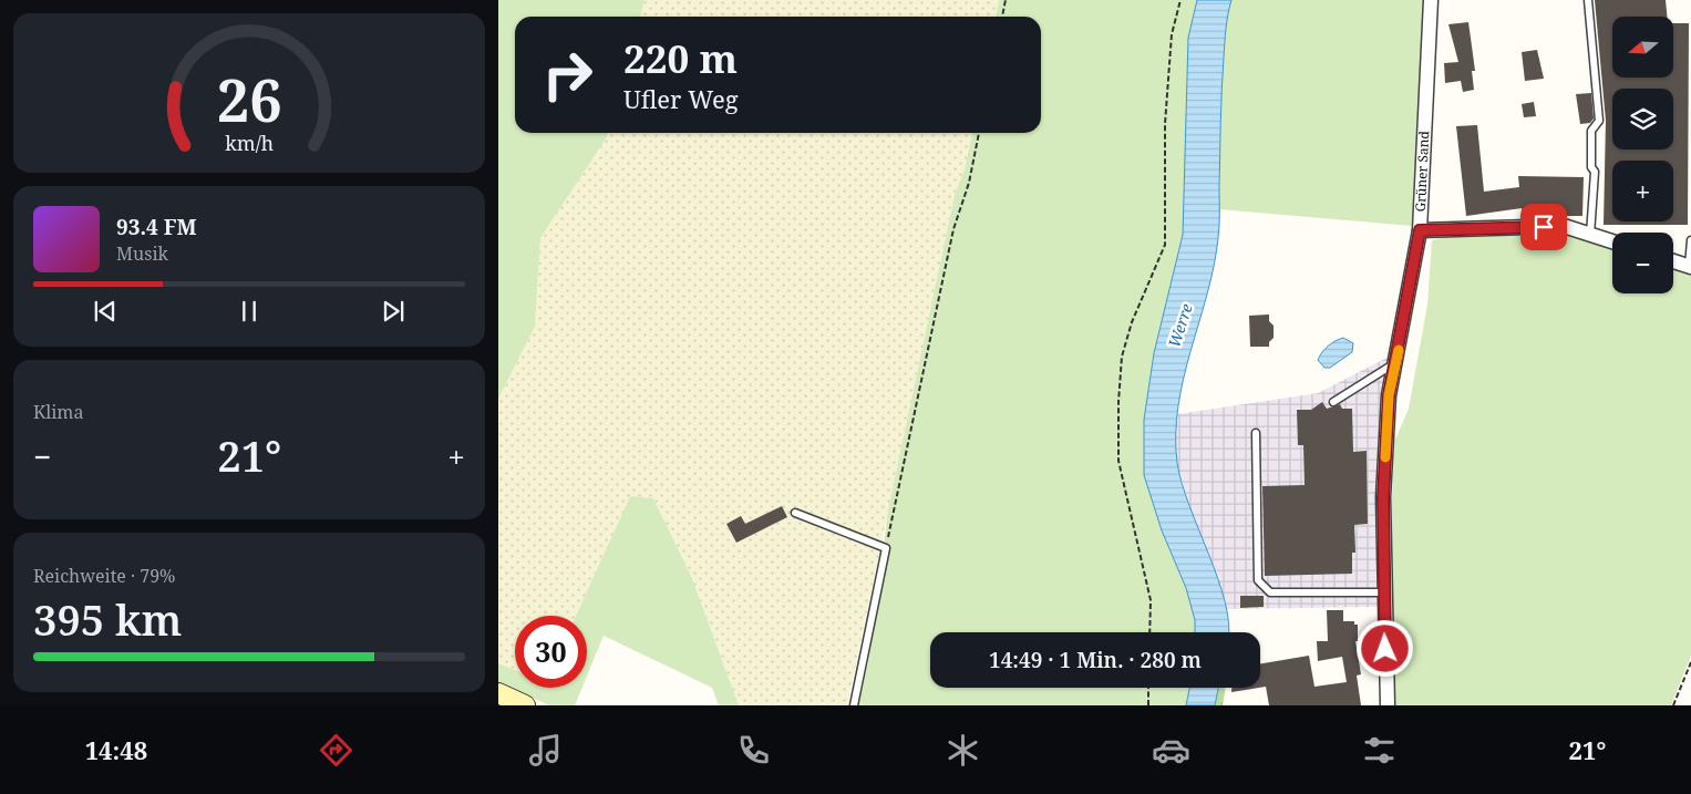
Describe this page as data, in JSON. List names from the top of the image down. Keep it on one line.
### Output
{"streets":{"street":["Grüner Sand"]},"water":["Werre"],"north":"left","page":{"map_buttons":["+","−"],"turn":["220 m","Ufler Weg"],"song":["93.4 FM","Musik"],"tile":["Klima",["Reichweite · 79%","395 km"]],"heat":["−","21°","+"],"limit":"30","trip":"14:49 · 1 Min. · 280 m","tabs":["14:48","21°"],"gauge":["26","km/h"]}}
